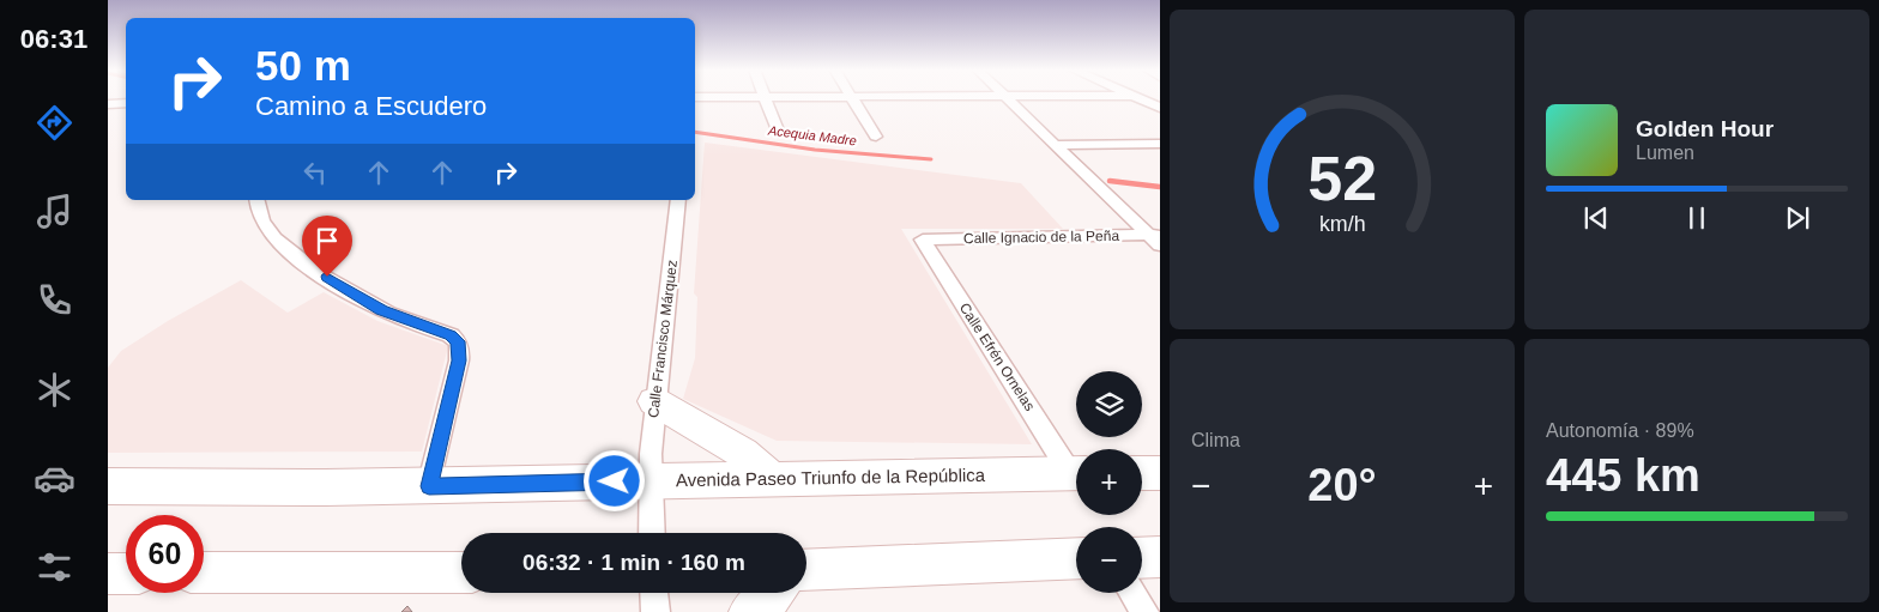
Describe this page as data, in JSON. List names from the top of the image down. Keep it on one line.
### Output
{"streets":{"main road":["Avenida Paseo Triunfo de la República"],"street":["Calle Ignacio de la Peña","Calle Francisco Márquez","Calle Efrén Ornelas"]},"crossings":[["Calle Ignacio de la Peña","Calle Efrén Ornelas"],["Calle Francisco Márquez","Avenida Paseo Triunfo de la República"]],"water":["Acequia Madre"],"page":{"tabs":"06:31","turn":["50 m","Camino a Escudero"],"song":["Golden Hour","Lumen"],"tile":["Clima",["Autonomía · 89%","445 km"]],"map_buttons":["+","−"],"heat":["−","20°","+"],"limit":"60","trip":"06:32 · 1 min · 160 m","gauge":["52","km/h"]}}
